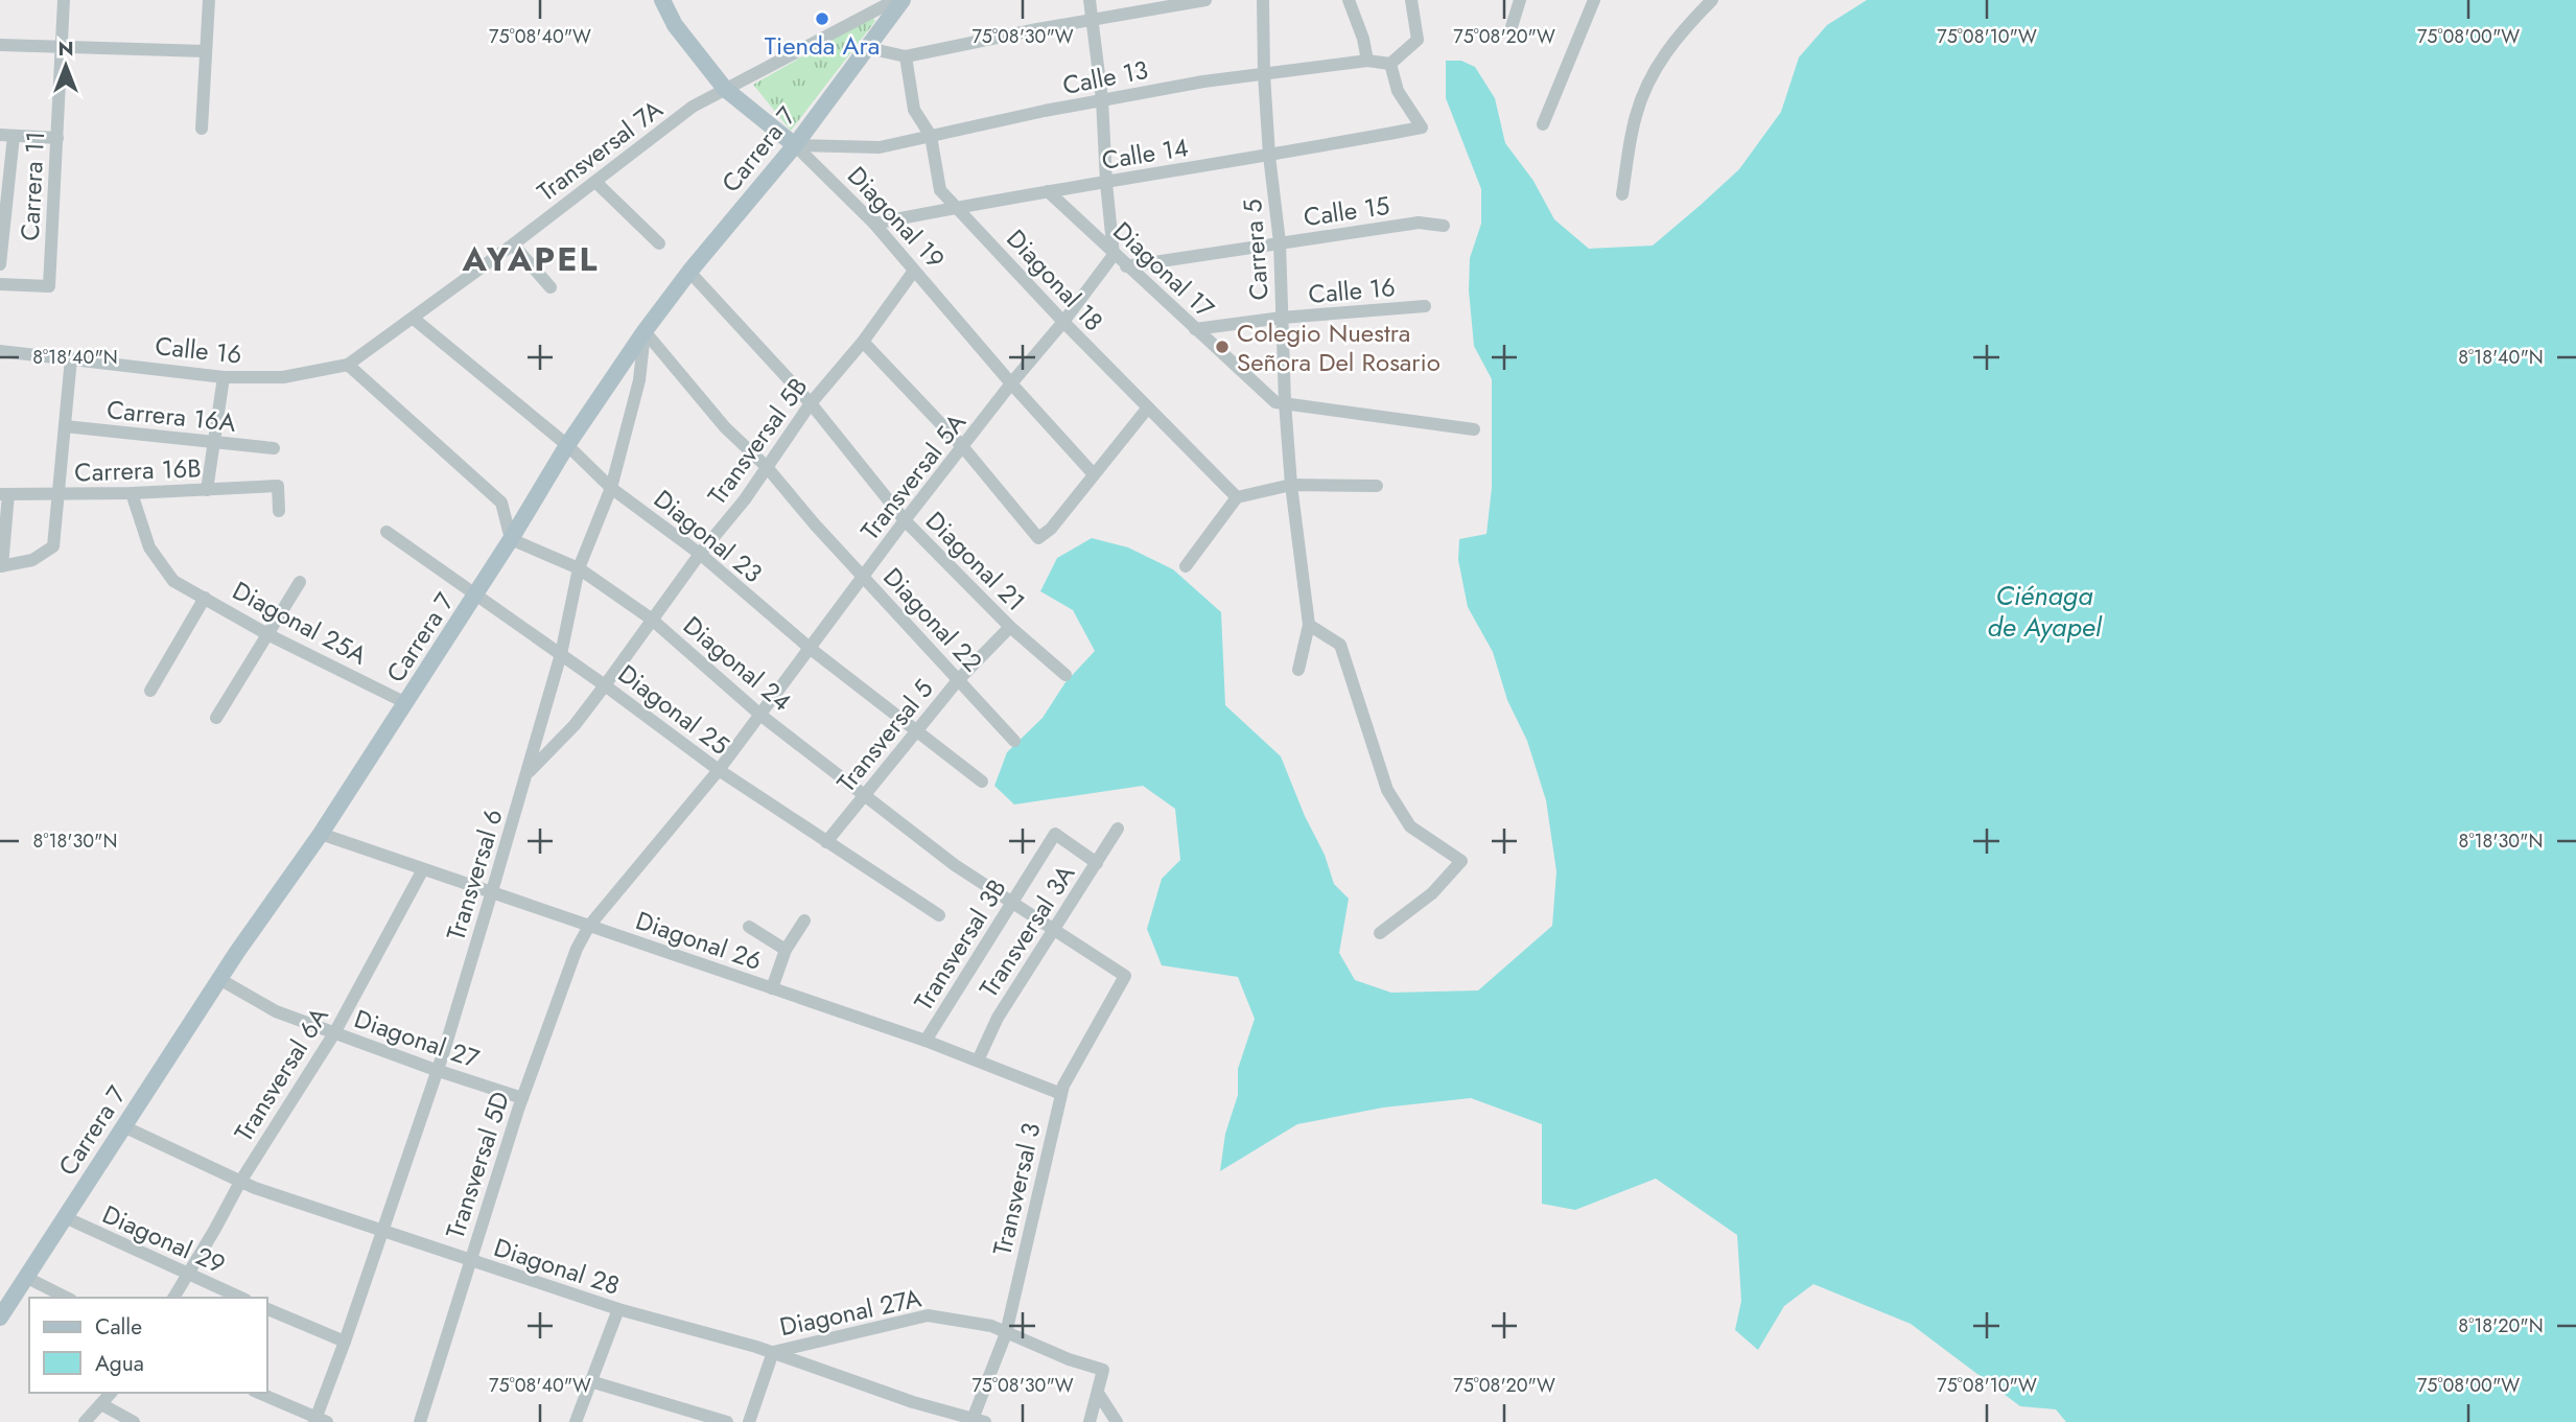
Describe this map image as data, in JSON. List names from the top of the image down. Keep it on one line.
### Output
{"streets":{"main road":["Carrera 7","Diagonal 19"],"street":["Calle 13","Transversal 7A","Calle 14","Carrera 11","Calle 15","Carrera 5","Diagonal 17","Diagonal 18","Calle 16","Carrera 16A","Transversal 5B","Carrera 16B","Transversal 5A","Diagonal 23","Diagonal 21","Diagonal 22","Diagonal 25A","Diagonal 24","Diagonal 25","Transversal 5","Transversal 6","Transversal 3A","Diagonal 26","Transversal 3B","Diagonal 27","Transversal 6A","Transversal 5D","Transversal 3","Diagonal 29","Diagonal 28","Diagonal 27A"]},"crossings":[["Calle 13","Carrera 7"],["Calle 13","Calle 14"],["Calle 13","Diagonal 19"],["Calle 13","Carrera 5"],["Calle 13","Diagonal 18"],["Carrera 7","Diagonal 19"],["Carrera 7","Diagonal 23"],["Carrera 7","Diagonal 21"],["Carrera 7","Diagonal 22"],["Carrera 7","Diagonal 25A"],["Carrera 7","Diagonal 24"],["Carrera 7","Diagonal 25"],["Carrera 7","Transversal 6"],["Carrera 7","Diagonal 26"],["Carrera 7","Diagonal 27"],["Carrera 7","Diagonal 29"],["Carrera 7","Diagonal 28"],["Transversal 7A","Diagonal 19"],["Transversal 7A","Calle 16"],["Transversal 7A","Diagonal 23"],["Calle 14","Diagonal 19"],["Calle 14","Carrera 5"],["Calle 14","Diagonal 17"],["Calle 14","Diagonal 18"],["Calle 15","Carrera 5"],["Calle 15","Diagonal 17"],["Diagonal 19","Transversal 5B"],["Diagonal 19","Transversal 5A"],["Carrera 5","Diagonal 17"],["Carrera 5","Calle 16"],["Diagonal 17","Calle 16"],["Diagonal 17","Transversal 5A"],["Diagonal 18","Transversal 5A"],["Transversal 5B","Diagonal 23"],["Transversal 5B","Diagonal 21"],["Transversal 5B","Diagonal 22"],["Transversal 5B","Diagonal 24"],["Transversal 5B","Diagonal 25"],["Transversal 5B","Transversal 6"],["Carrera 16B","Diagonal 25A"],["Transversal 5A","Diagonal 23"],["Transversal 5A","Diagonal 21"],["Transversal 5A","Diagonal 22"],["Transversal 5A","Diagonal 24"],["Transversal 5A","Diagonal 25"],["Transversal 5A","Diagonal 26"],["Transversal 5A","Transversal 5D"],["Diagonal 23","Transversal 5"],["Diagonal 23","Transversal 6"],["Diagonal 21","Transversal 5"],["Diagonal 22","Transversal 5"],["Diagonal 22","Transversal 6"],["Diagonal 24","Transversal 5"],["Diagonal 24","Transversal 6"],["Diagonal 24","Transversal 3A"],["Diagonal 24","Transversal 3B"],["Diagonal 24","Transversal 3"],["Diagonal 25","Transversal 5"],["Diagonal 25","Transversal 6"],["Transversal 6","Diagonal 26"],["Transversal 6","Diagonal 27"],["Transversal 6","Diagonal 28"],["Transversal 3A","Diagonal 26"],["Transversal 3A","Transversal 3B"],["Diagonal 26","Transversal 3B"],["Diagonal 26","Transversal 6A"],["Diagonal 26","Transversal 5D"],["Diagonal 26","Transversal 3"],["Diagonal 27","Transversal 6A"],["Diagonal 27","Transversal 5D"],["Transversal 6A","Diagonal 29"],["Transversal 6A","Diagonal 28"],["Transversal 5D","Diagonal 28"],["Transversal 3","Diagonal 28"],["Transversal 3","Diagonal 27A"],["Diagonal 28","Diagonal 27A"]],"districts":["AYAPEL"],"water":["Ciénaga de Ayapel"],"places":["Tienda Ara","Colegio Nuestra Señora Del Rosario"],"legend":["Calle","Agua"],"north":"top","coordinates":["75°08'40\"W","75°08'30\"W","75°08'20\"W","75°08'10\"W","75°08'00\"W","8°18'40\"N","8°18'30\"N","8°18'20\"N"]}
